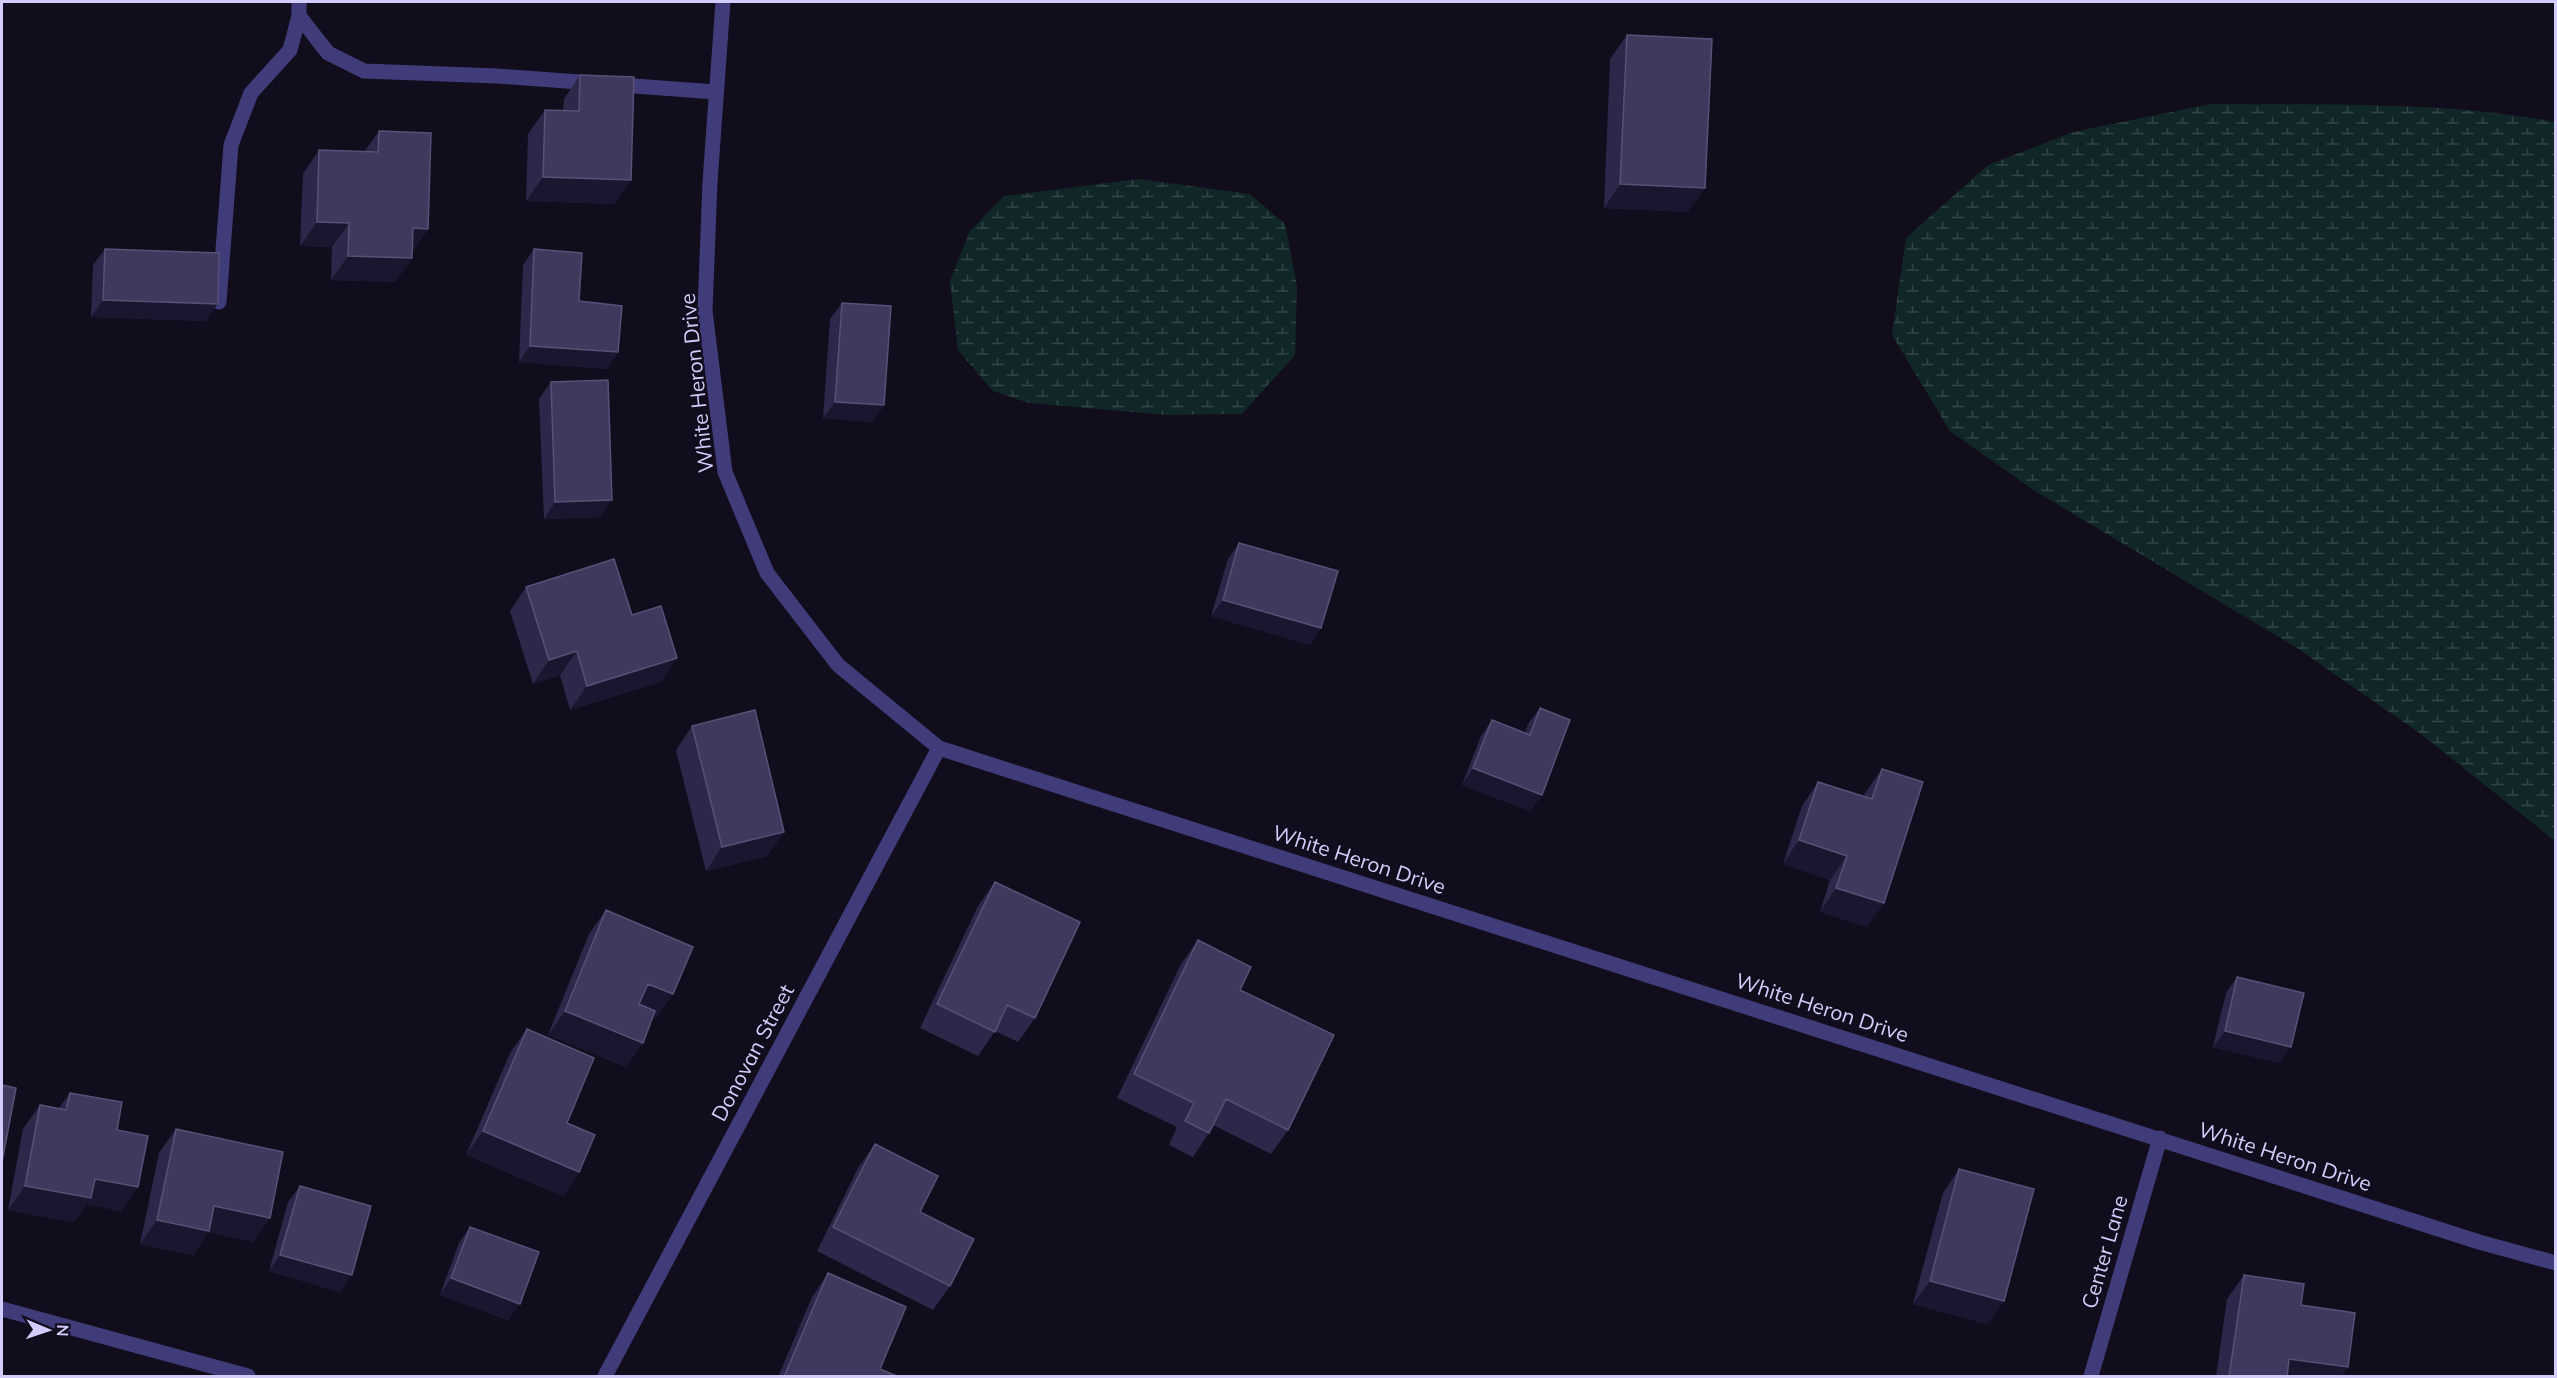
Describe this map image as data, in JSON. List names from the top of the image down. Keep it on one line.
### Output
{"streets":{"street":["White Heron Drive","Donovan Street","Center Lane"]},"crossings":[["White Heron Drive","Donovan Street"],["White Heron Drive","Center Lane"]],"north":"right"}
